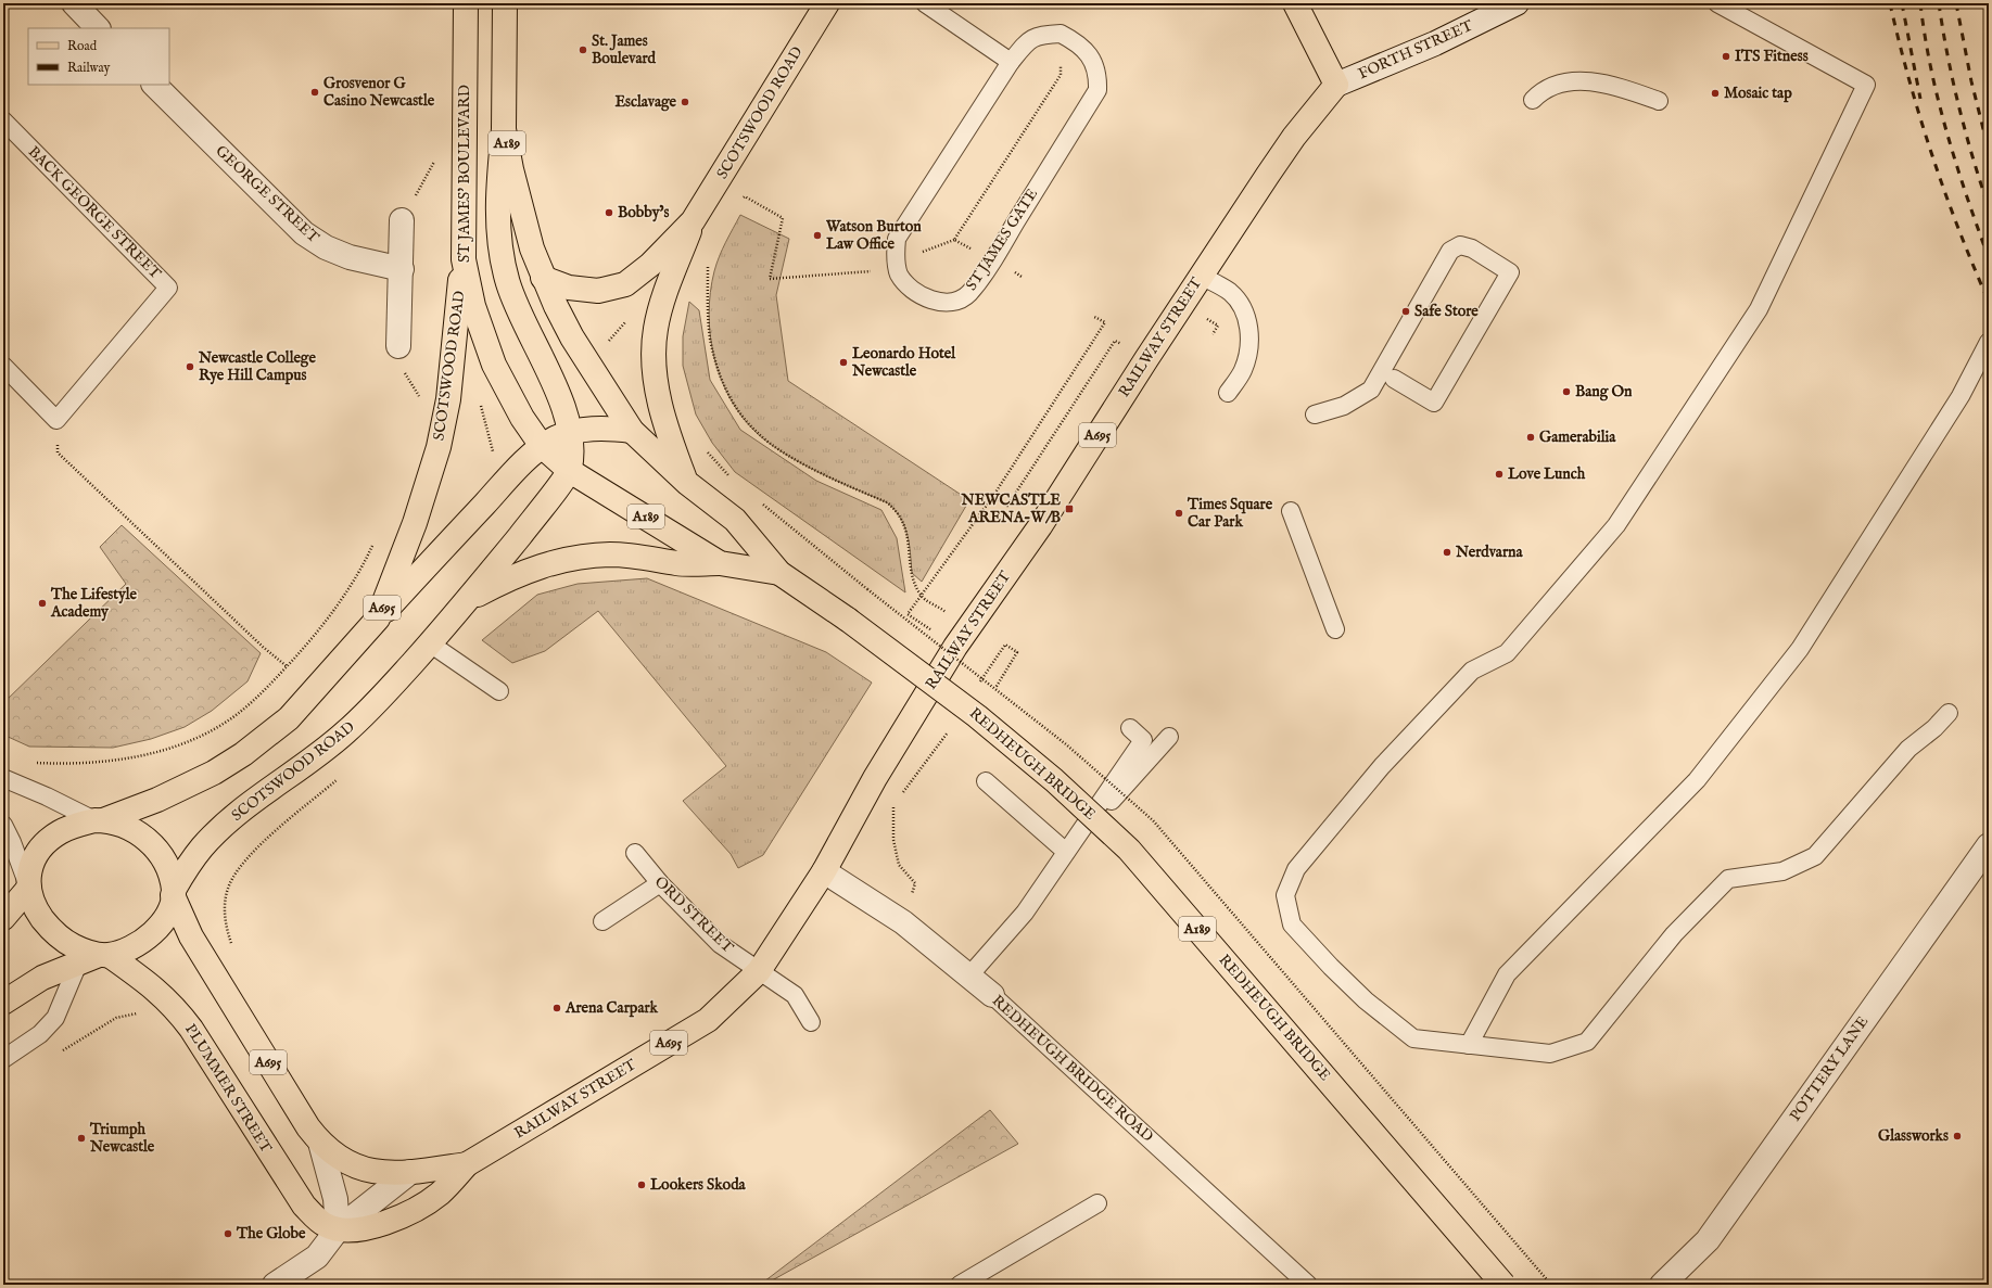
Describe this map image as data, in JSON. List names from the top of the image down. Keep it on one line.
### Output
{"streets":{"main road":["SCOTSWOOD ROAD","A189","ST JAMES' BOULEVARD","RAILWAY STREET","A695","REDHEUGH BRIDGE","PLUMMER STREET"],"street":["FORTH STREET","GEORGE STREET","REDHEUGH BRIDGE ROAD","POTTERY LANE"],"lane":["BACK GEORGE STREET","ST JAMES GATE","ORD STREET"]},"crossings":[["FORTH STREET","RAILWAY STREET"],["SCOTSWOOD ROAD","A189"],["SCOTSWOOD ROAD","ST JAMES' BOULEVARD"],["SCOTSWOOD ROAD","A695"],["SCOTSWOOD ROAD","PLUMMER STREET"],["A189","ST JAMES' BOULEVARD"],["A189","REDHEUGH BRIDGE"],["RAILWAY STREET","A695"],["RAILWAY STREET","ORD STREET"],["RAILWAY STREET","REDHEUGH BRIDGE ROAD"],["RAILWAY STREET","PLUMMER STREET"],["A695","PLUMMER STREET"]],"places":{"other":["St. James Boulevard","ITS Fitness","Grosvenor G Casino Newcastle","Mosaic tap","Esclavage","Bobby’s","Watson Burton Law Office","Safe Store","Leonardo Hotel Newcastle","Newcastle College Rye Hill Campus","Bang On","Gamerabilia","Love Lunch","Times Square Car Park","Nerdvarna","The Lifestyle Academy","Arena Carpark","Glassworks","Triumph Newcastle","Lookers Skoda","The Globe"],"transit":["NEWCASTLE ARENA-W/B"]},"legend":["Road","Railway"]}
